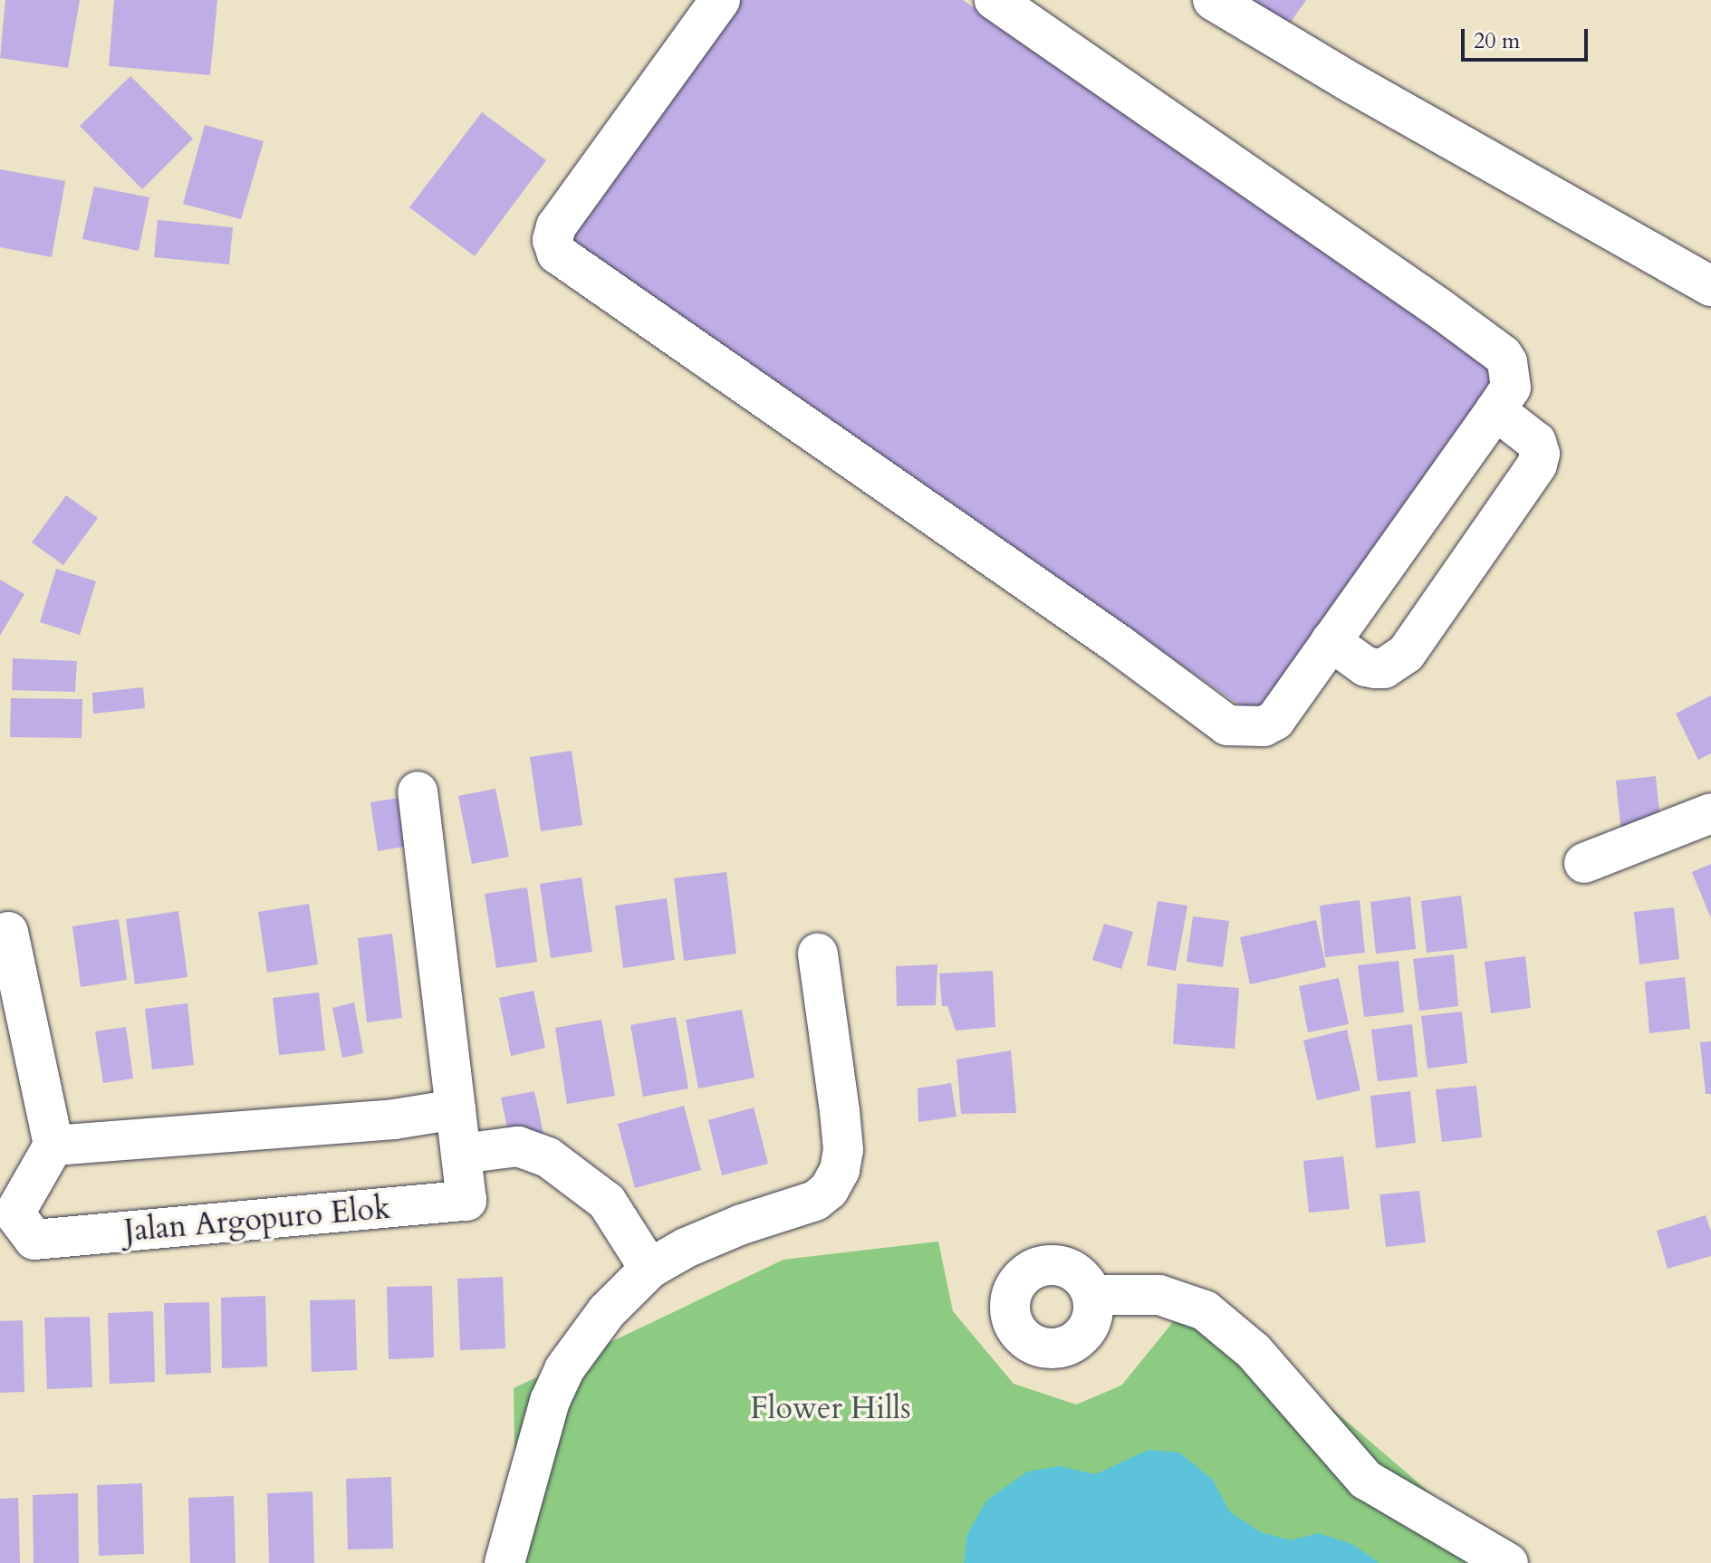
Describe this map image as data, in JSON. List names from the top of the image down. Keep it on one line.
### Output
{"streets":{"street":["Jalan Argopuro Elok"]},"parks":["Flower Hills"],"scale_bar":"20 m"}
